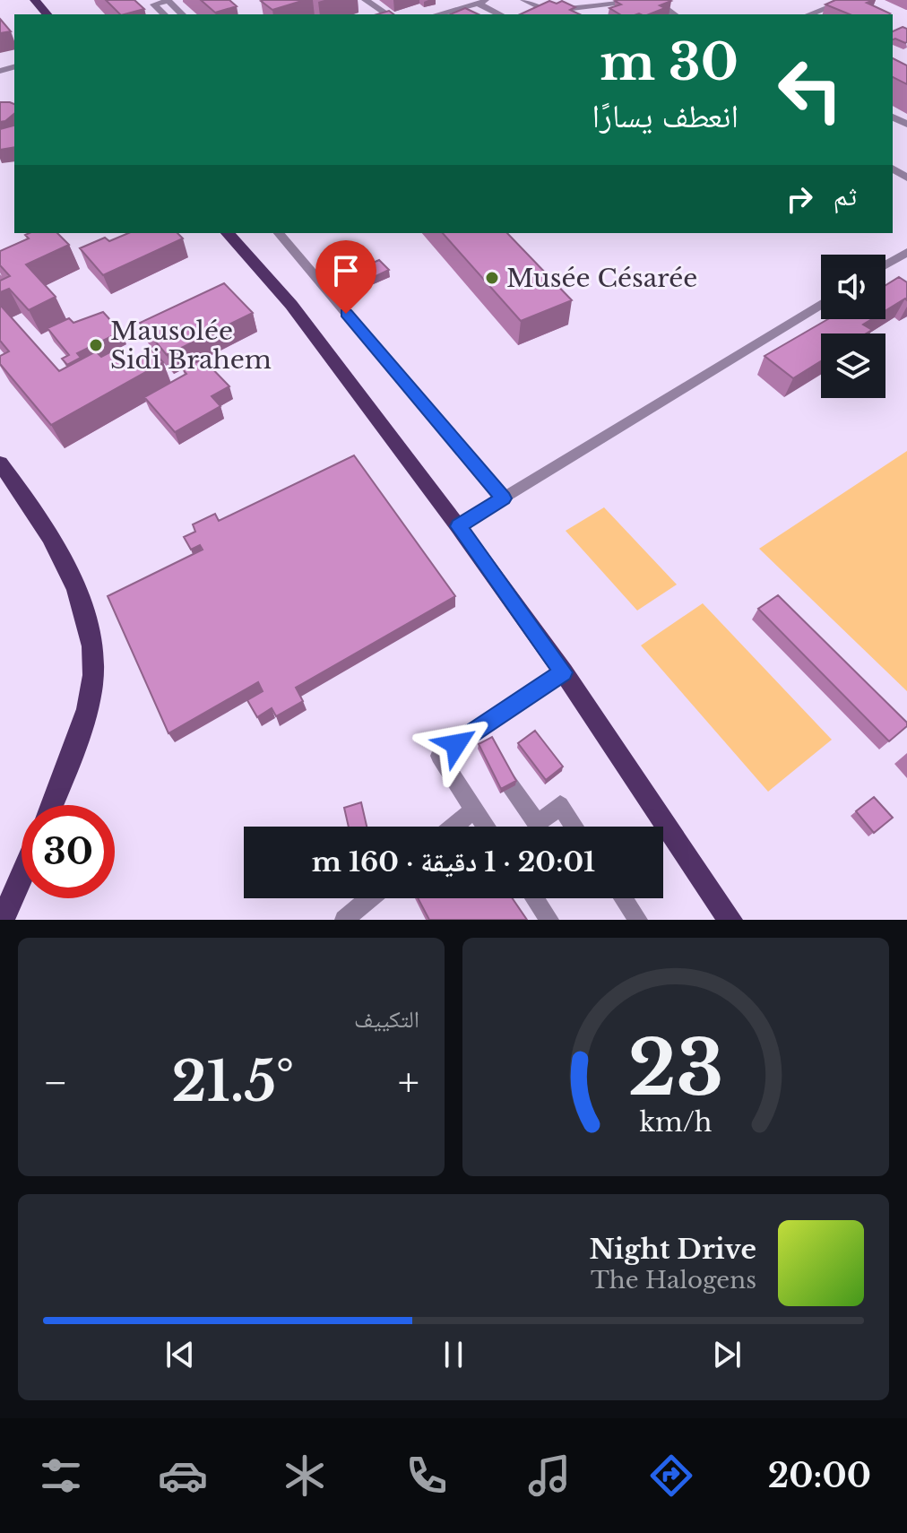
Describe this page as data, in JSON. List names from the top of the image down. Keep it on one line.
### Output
{"places":["Musée Césarée","Mausolée Sidi Brahem"],"page":{"turn":["30 m","انعطف يسارًا"],"then":"ثم","limit":"30","trip":"20:01 · 1 دقيقة · 160 m","tile":"التكييف","heat":["−","21.5°","+"],"song":["Night Drive","The Halogens"],"tabs":"20:00","gauge":["23","km/h"]}}
